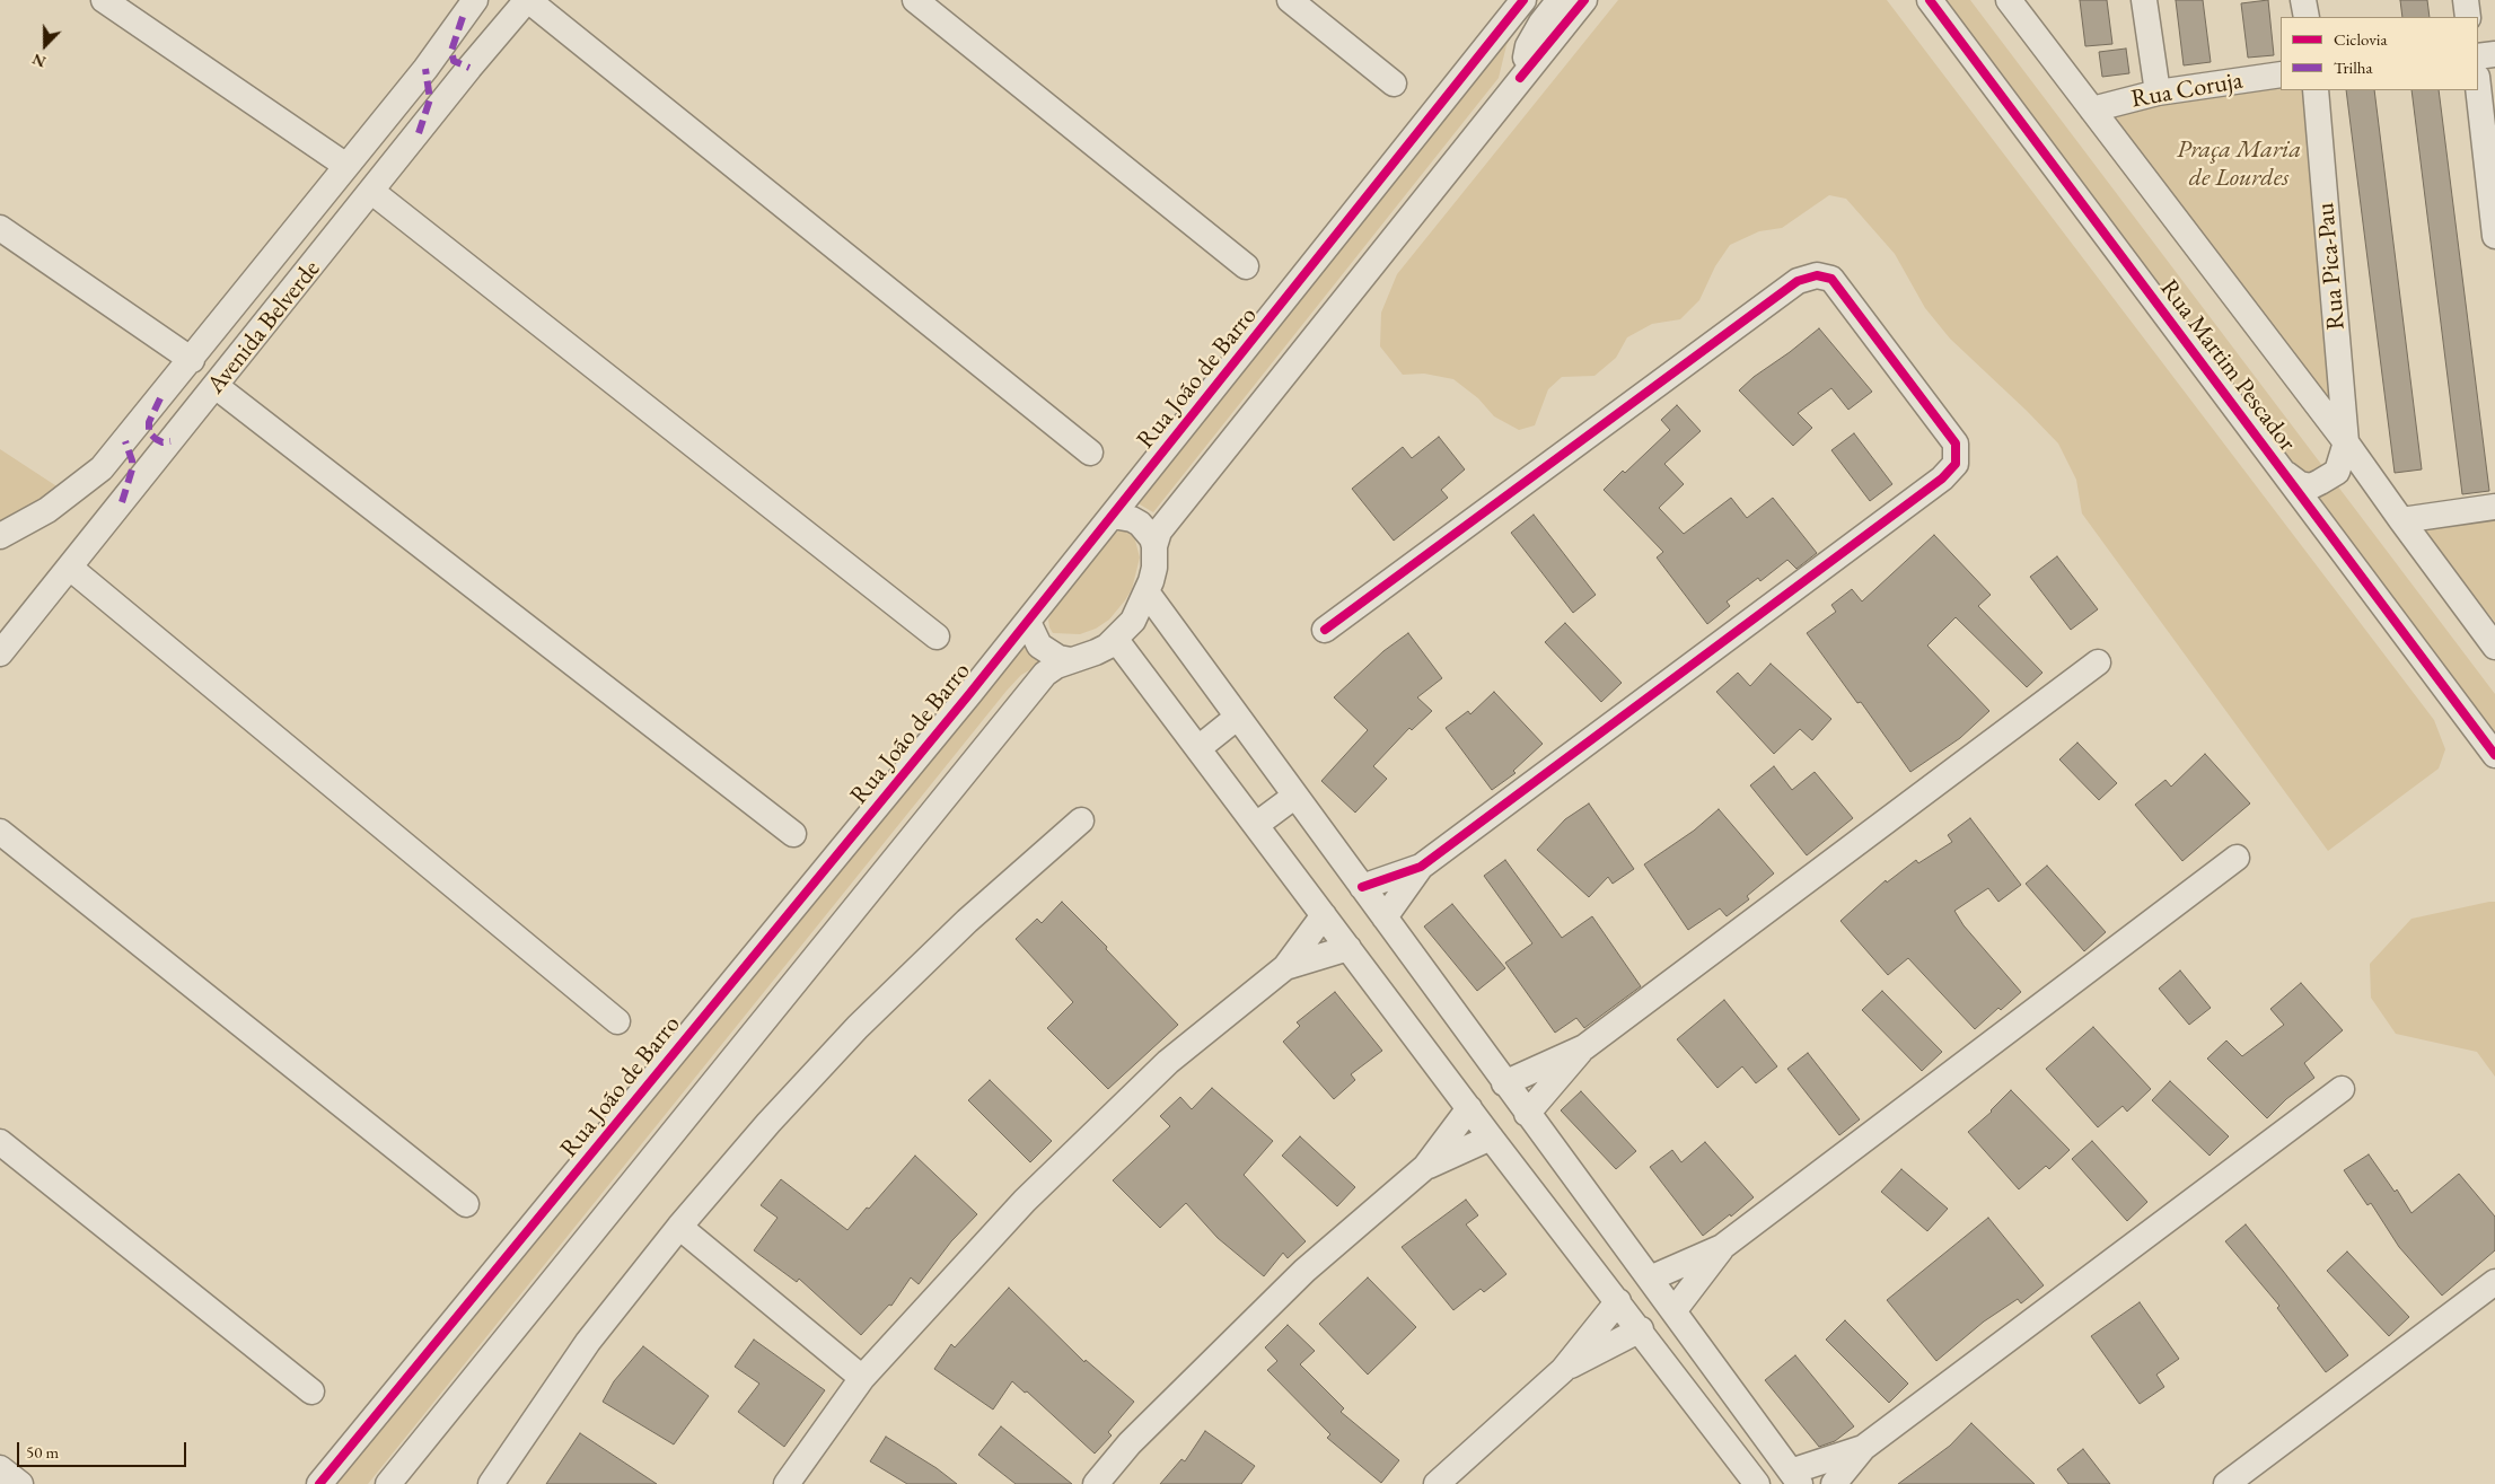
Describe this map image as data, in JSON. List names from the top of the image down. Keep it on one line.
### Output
{"streets":{"street":["Rua Coruja","Rua Pica-Pau","Avenida Belverde","Rua Martim Pescador","Rua João de Barro"]},"crossings":[["Rua Coruja","Rua Martim Pescador"],["Rua Pica-Pau","Rua Martim Pescador"]],"parks":["Praça Maria de Lourdes"],"legend":["Ciclovia","Trilha"],"scale_bar":"50 m","north":"bottom"}
